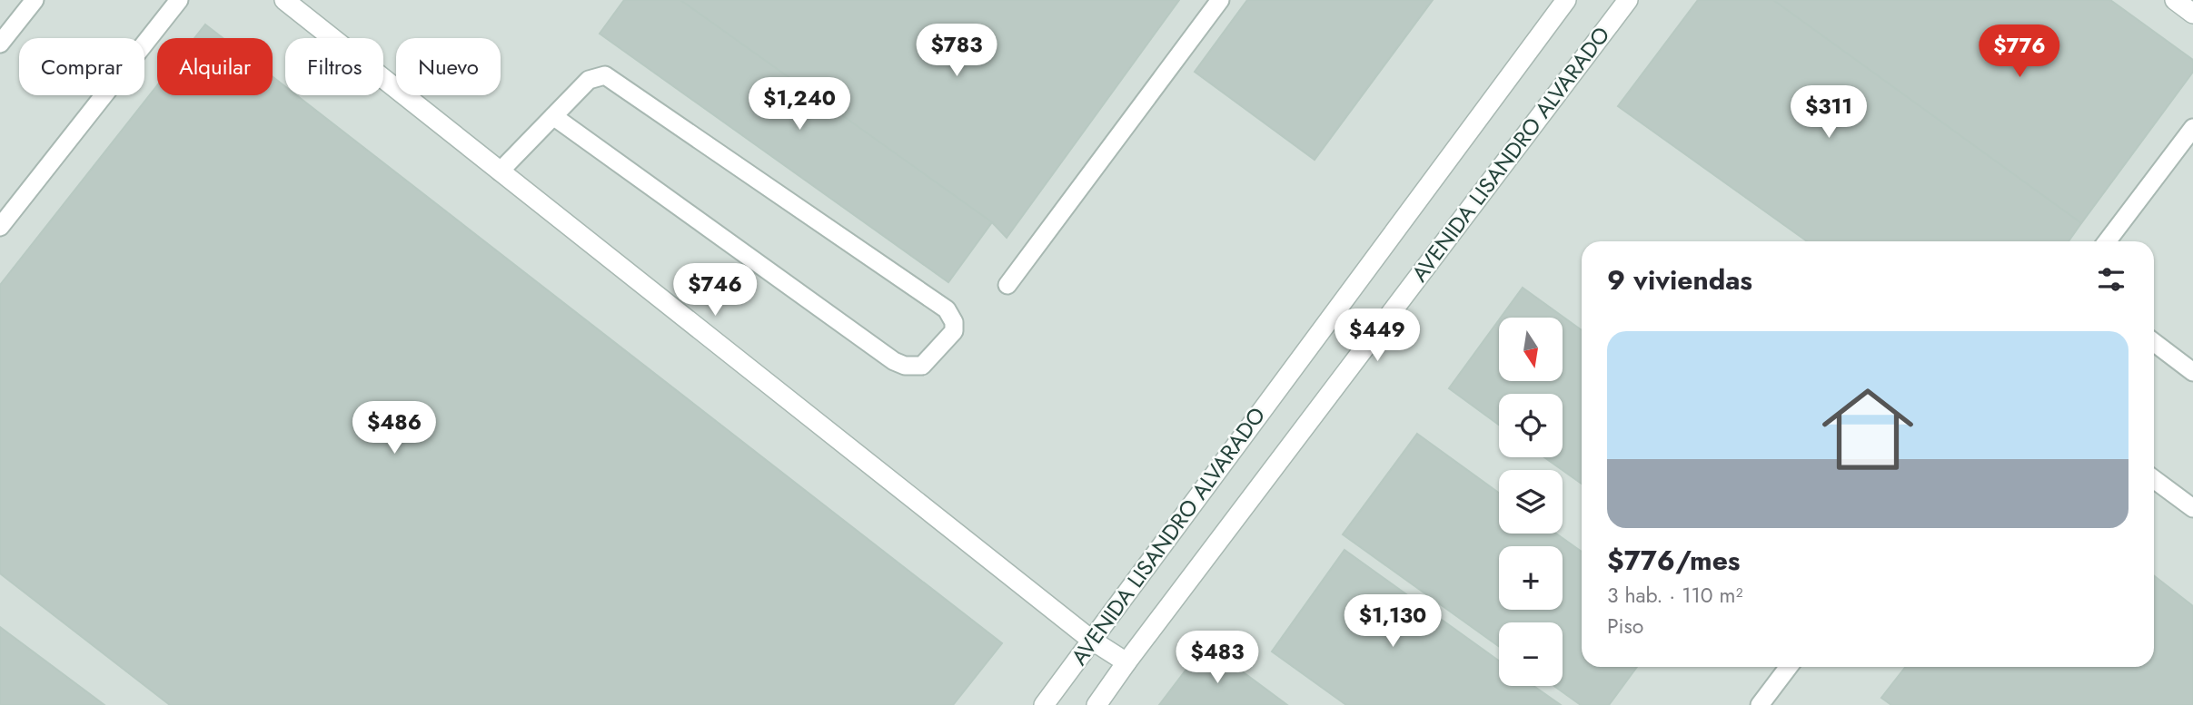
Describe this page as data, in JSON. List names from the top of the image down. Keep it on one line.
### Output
{"streets":{"street":["AVENIDA LISANDRO ALVARADO"]},"north":"bottom","page":{"price":["$783","$776","$1,240","$311","$746","$449","$486","$1,130","$483"],"chip":["Comprar","Alquilar","Filtros","Nuevo"],"heading":"9 viviendas","map_buttons":["+","−"],"list":[{"name":"$776/mes","note":"3 hab. · 110 m² · Piso"}]}}
